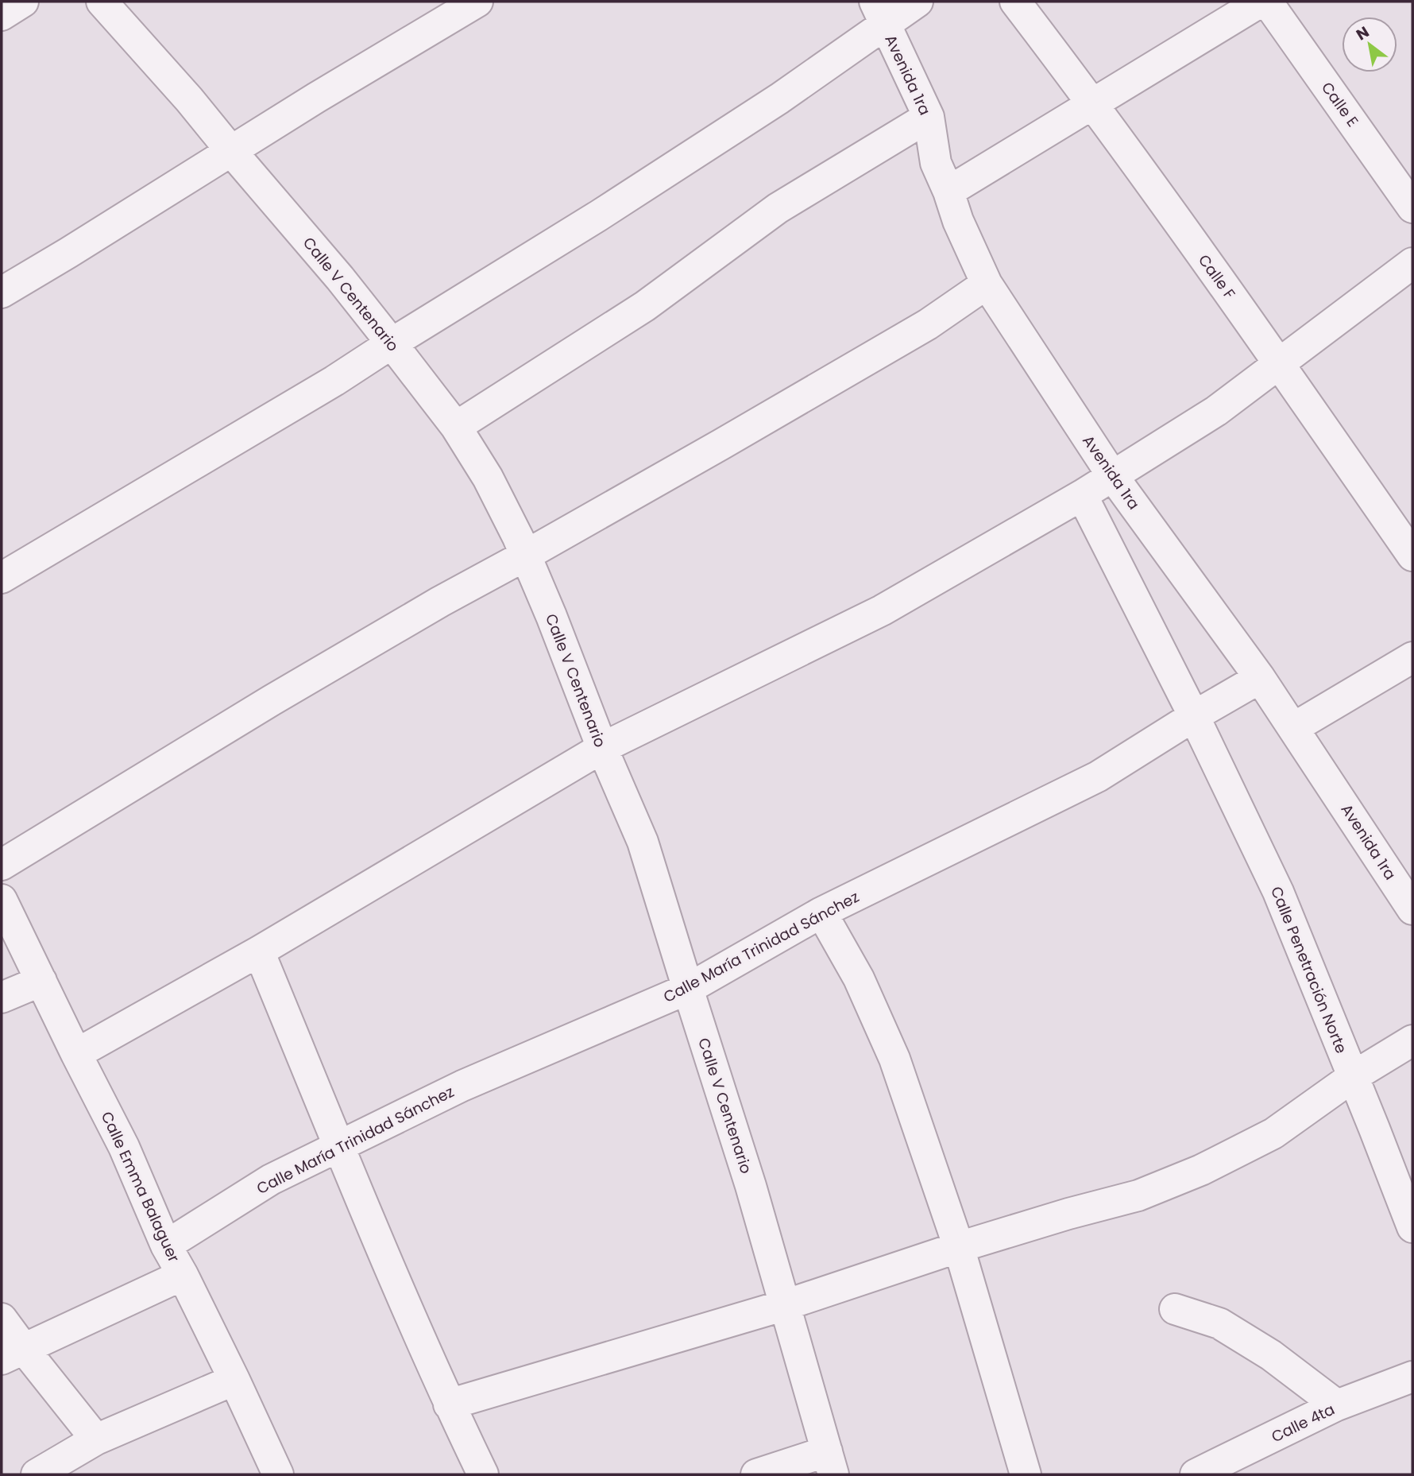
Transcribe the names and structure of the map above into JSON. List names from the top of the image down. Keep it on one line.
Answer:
{"streets":{"street":["Avenida 1ra","Calle E","Calle F","Calle V Centenario","Calle María Trinidad Sánchez","Calle Penetración Norte","Calle Emma Balaguer","Calle 4ta"]},"crossings":[["Avenida 1ra","Calle María Trinidad Sánchez"],["Calle V Centenario","Calle María Trinidad Sánchez"],["Calle María Trinidad Sánchez","Calle Penetración Norte"],["Calle María Trinidad Sánchez","Calle Emma Balaguer"]],"north":"top left"}
